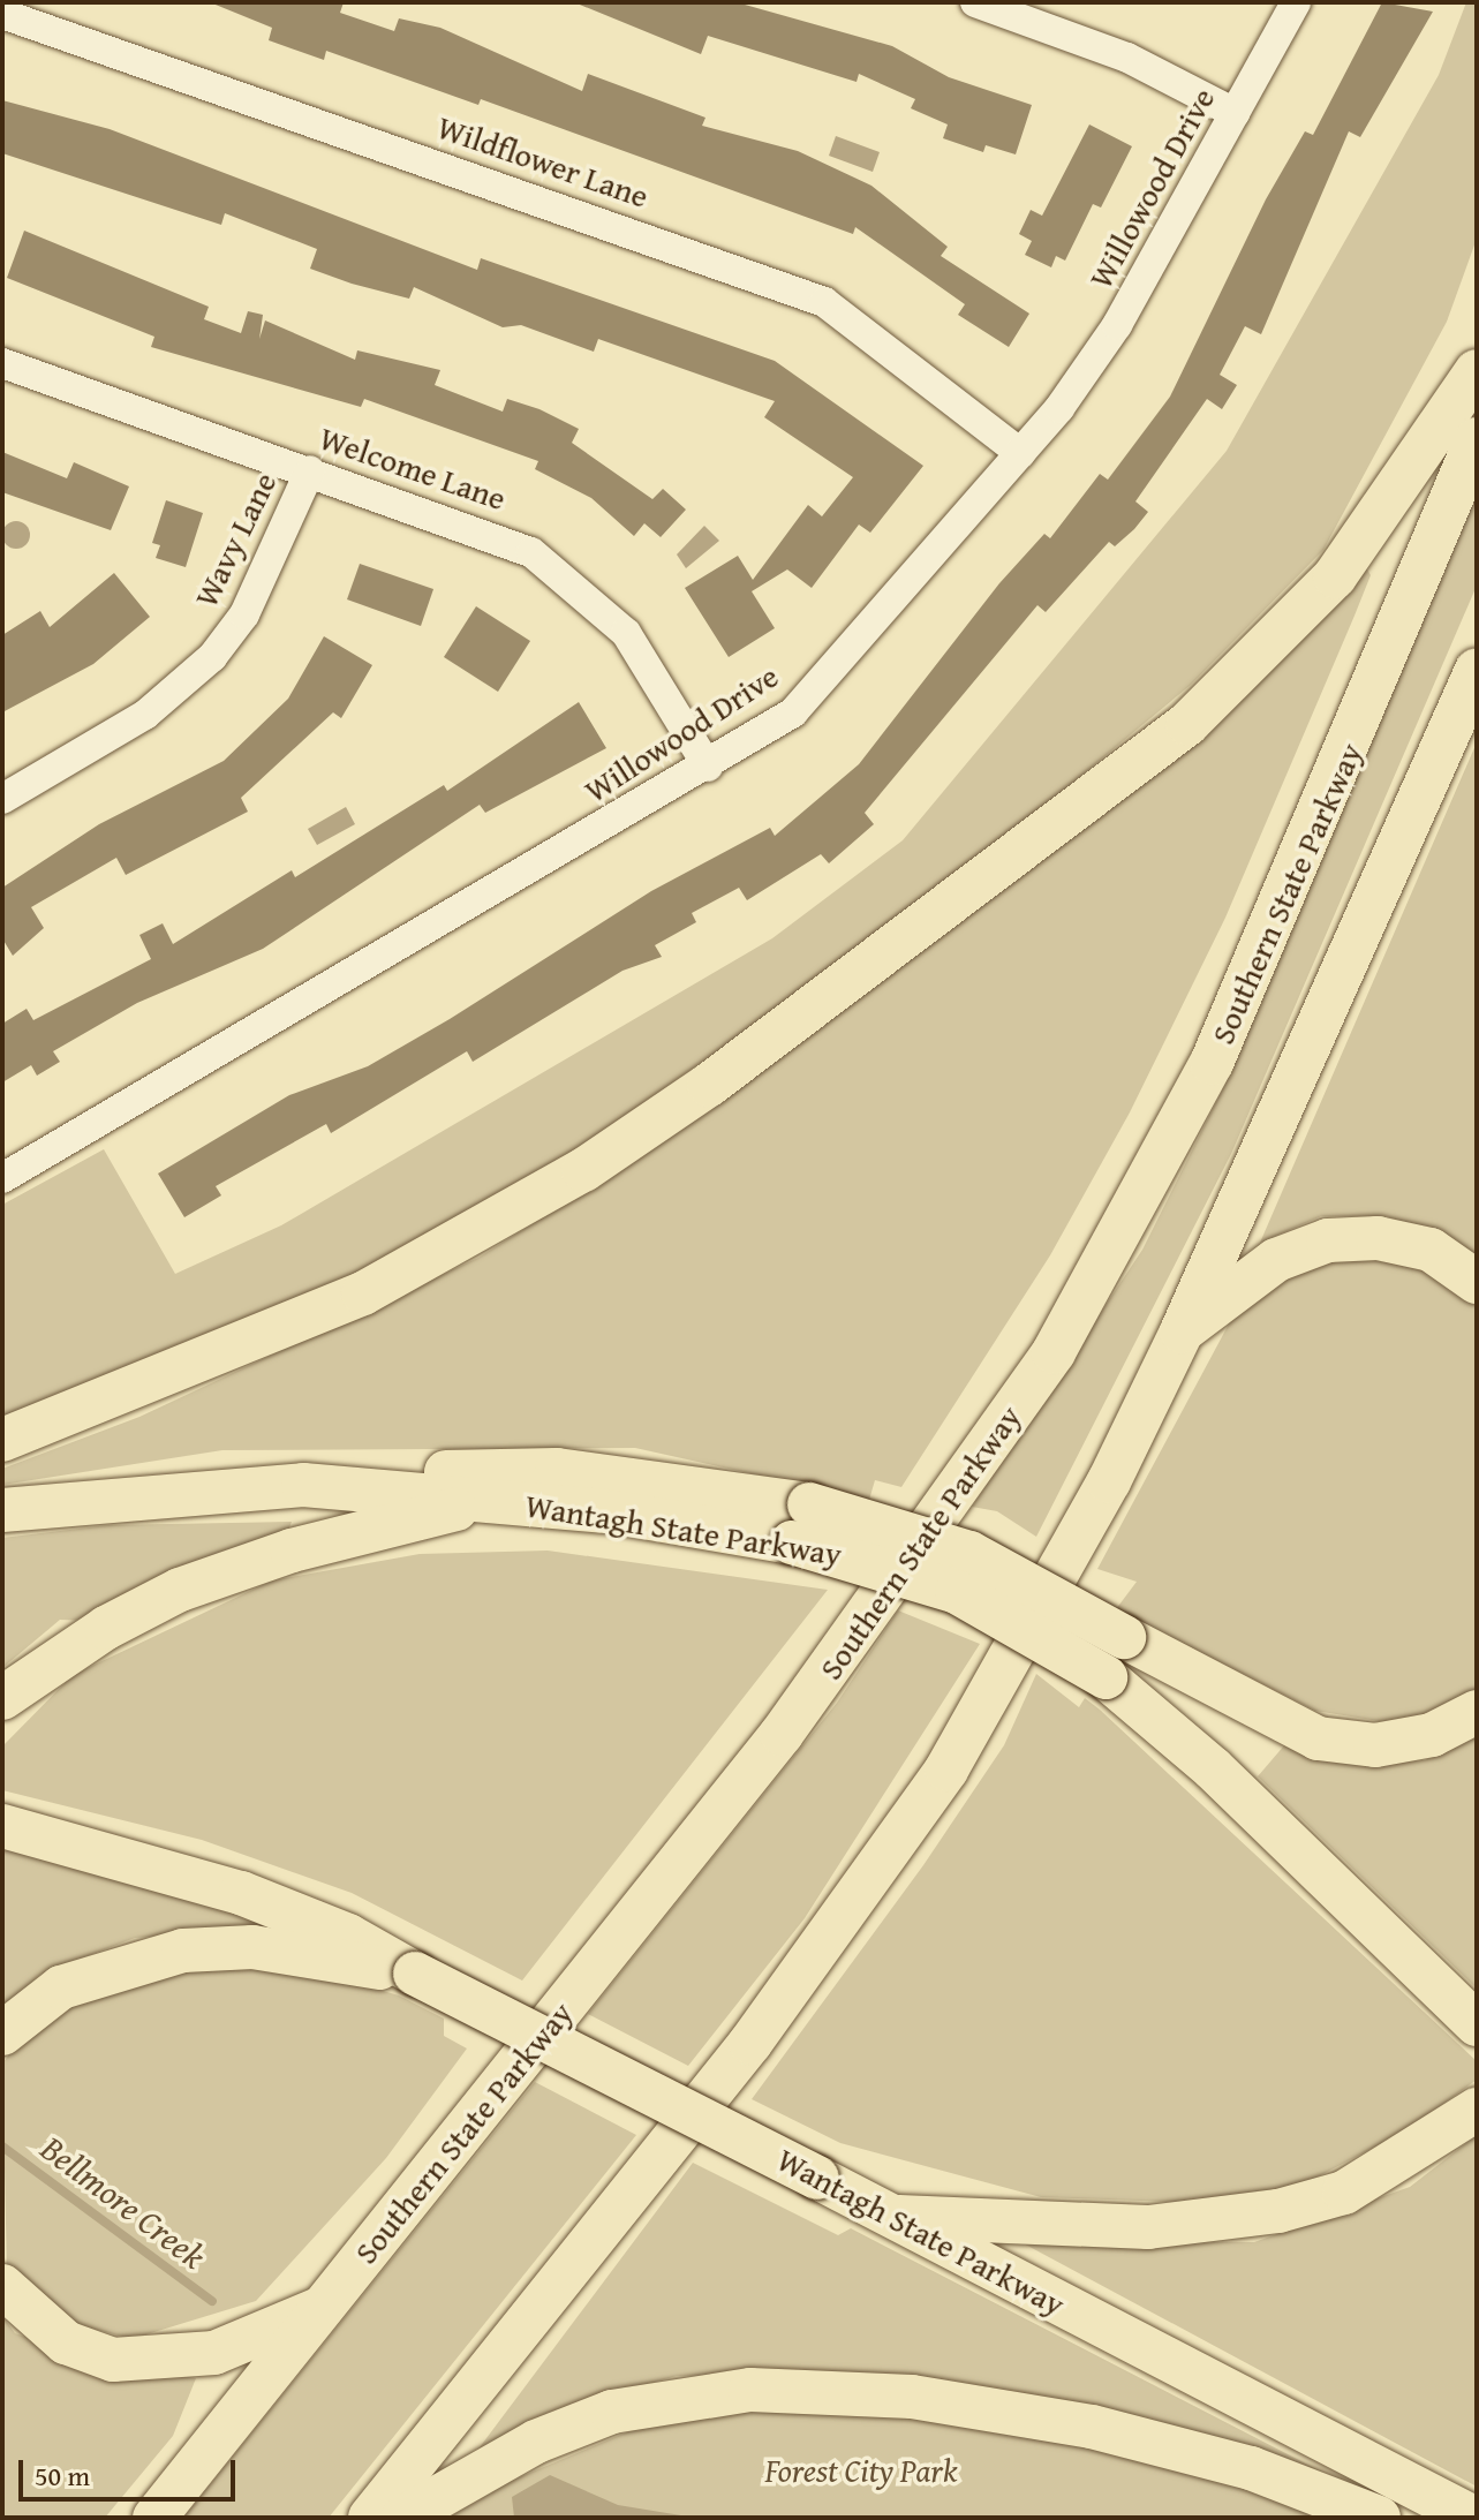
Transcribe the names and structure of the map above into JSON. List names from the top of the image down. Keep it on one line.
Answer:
{"streets":{"highway":["Southern State Parkway","Wantagh State Parkway"],"street":["Wildflower Lane","Willowood Drive","Welcome Lane","Wavy Lane"]},"crossings":[["Wildflower Lane","Willowood Drive"],["Willowood Drive","Welcome Lane"],["Welcome Lane","Wavy Lane"]],"water":["Bellmore Creek"],"parks":["Forest City Park"],"scale_bar":"50 m"}
